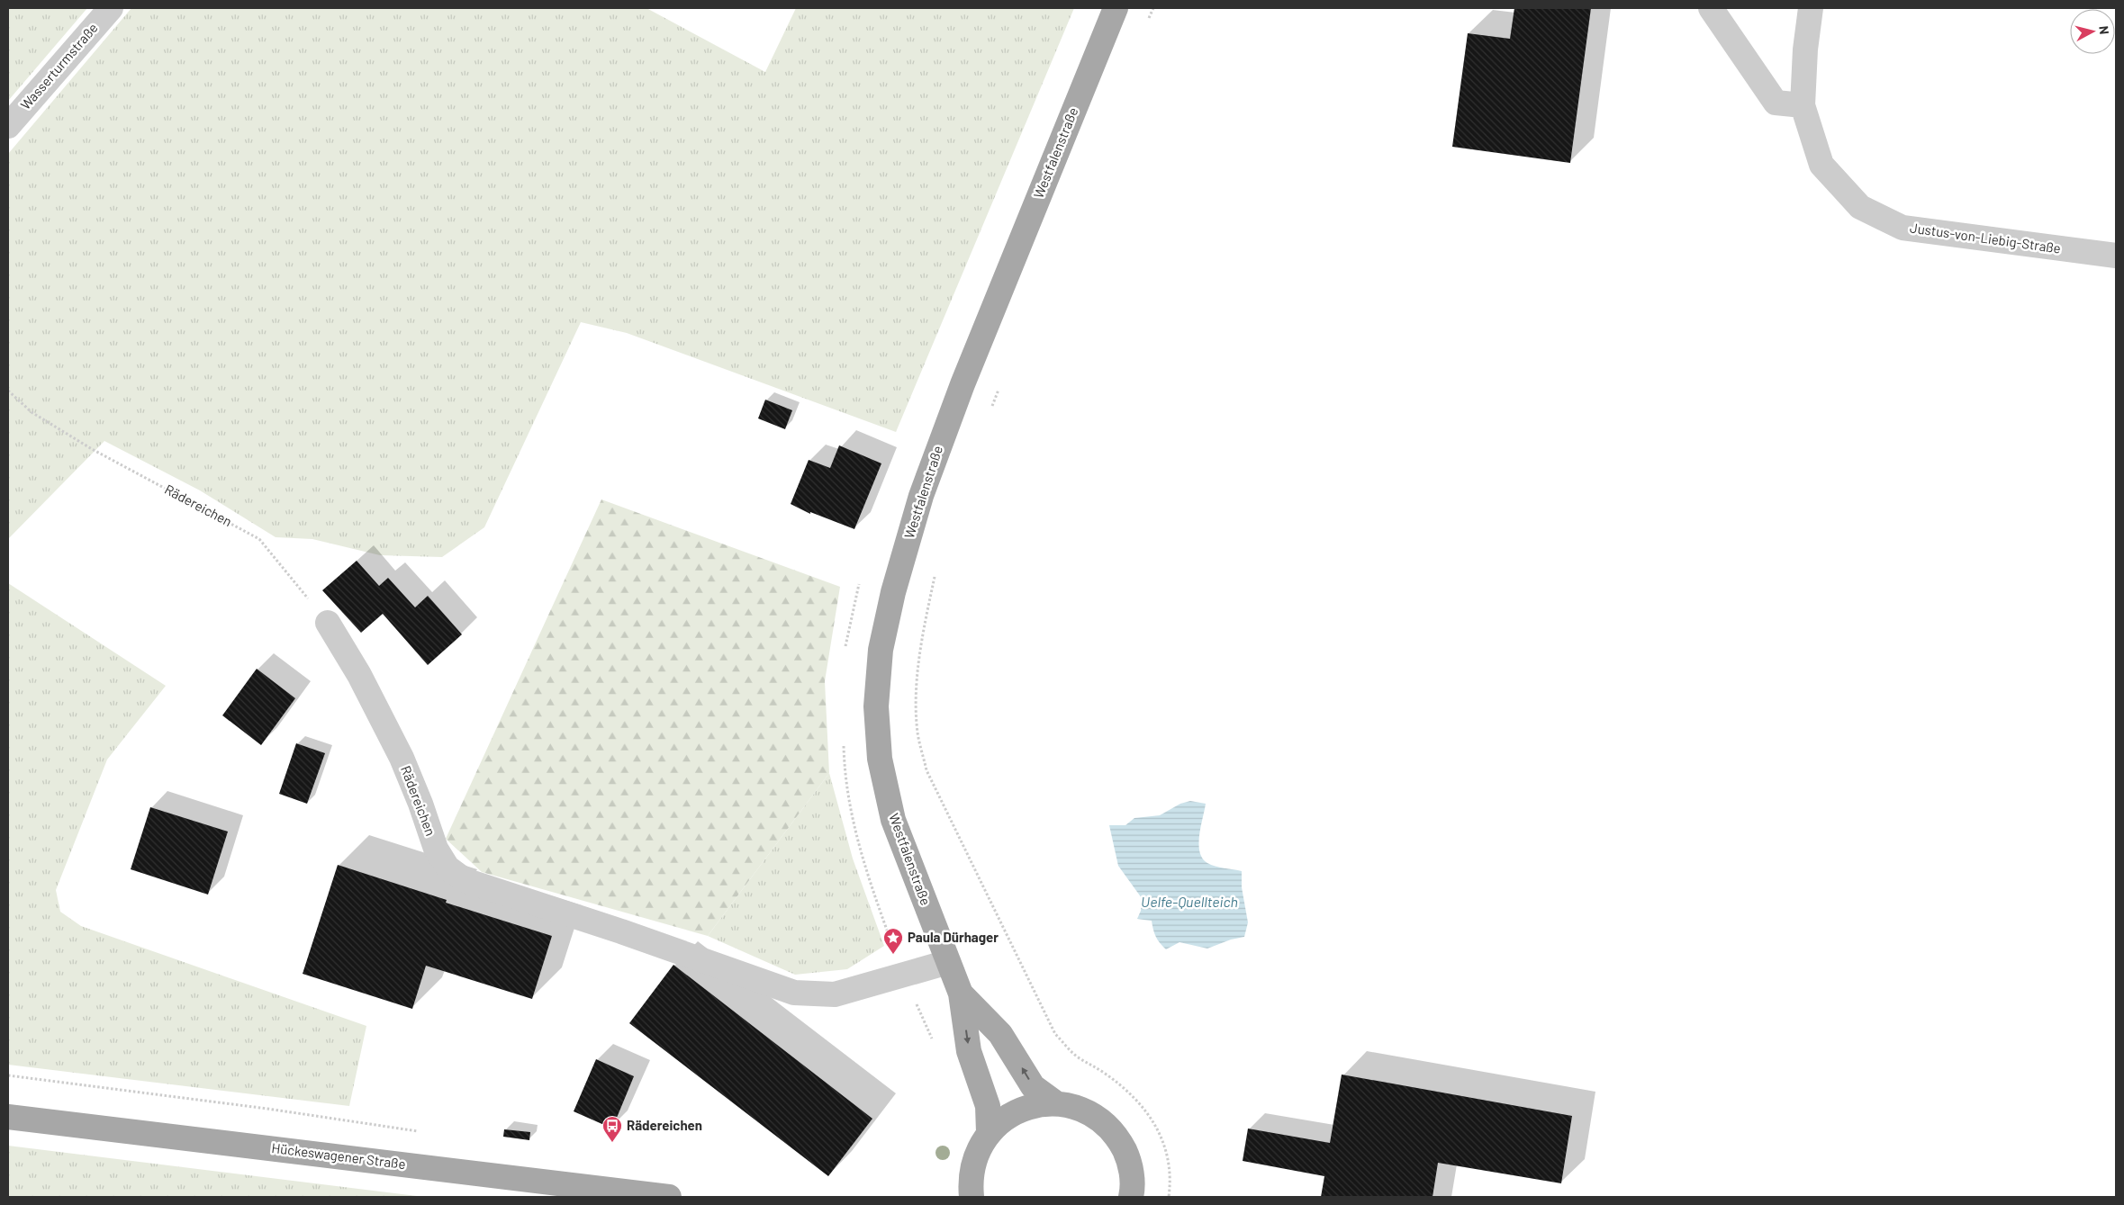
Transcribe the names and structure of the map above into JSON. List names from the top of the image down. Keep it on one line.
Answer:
{"streets":{"main road":["Westfalenstraße","Hückeswagener Straße"],"street":["Wasserturmstraße","Justus-von-Liebig-Straße","Rädereichen"]},"crossings":[["Westfalenstraße","Rädereichen"]],"water":["Uelfe-Quellteich"],"places":{"place":["Paula Dürhager"],"bus stop":["Rädereichen"]},"north":"right"}
